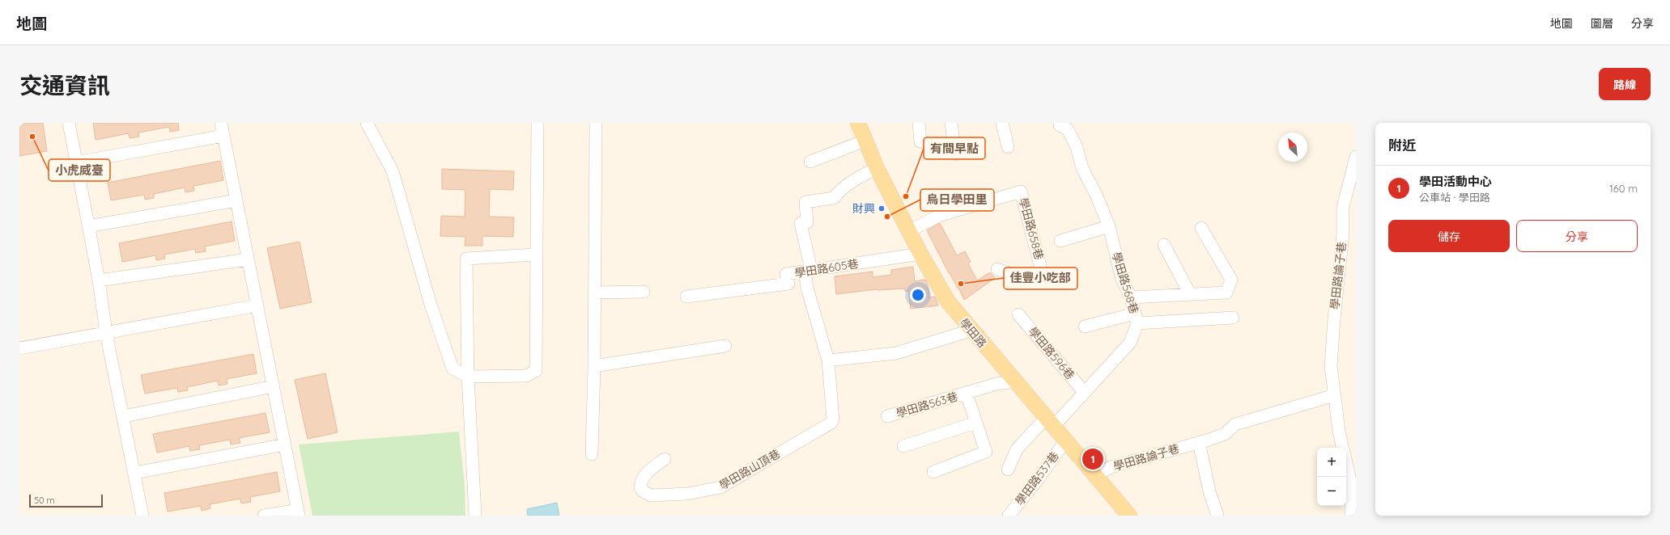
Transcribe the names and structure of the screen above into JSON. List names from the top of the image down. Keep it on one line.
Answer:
{"streets":{"main road":["學田路"],"street":["學田路658巷","學田路605巷","學田路論子巷","學田路568巷","學田路596巷","學田路563巷","學田路山頂巷","學田路537巷"]},"crossings":[["學田路658巷","學田路"],["學田路605巷","學田路"],["學田路605巷","學田路山頂巷"],["學田路論子巷","學田路"],["學田路568巷","學田路"],["學田路568巷","學田路596巷"],["學田路","學田路563巷"],["學田路","學田路山頂巷"],["學田路","學田路537巷"]],"places":["小虎威臺","有間早點","財興","烏日學田里","佳豐小吃部"],"scale_bar":"50 m","north":"top left","page":{"header":"地圖","nav":["地圖","圖層","分享"],"title":"交通資訊","buttons":["路線",["儲存","分享"]],"heading":"附近","list":[{"mark":"1","name":"學田活動中心","note":"公車站 · 學田路","value":"160 m"}],"pins":"1","map_buttons":["+","−"],"scale":"50 m"}}
